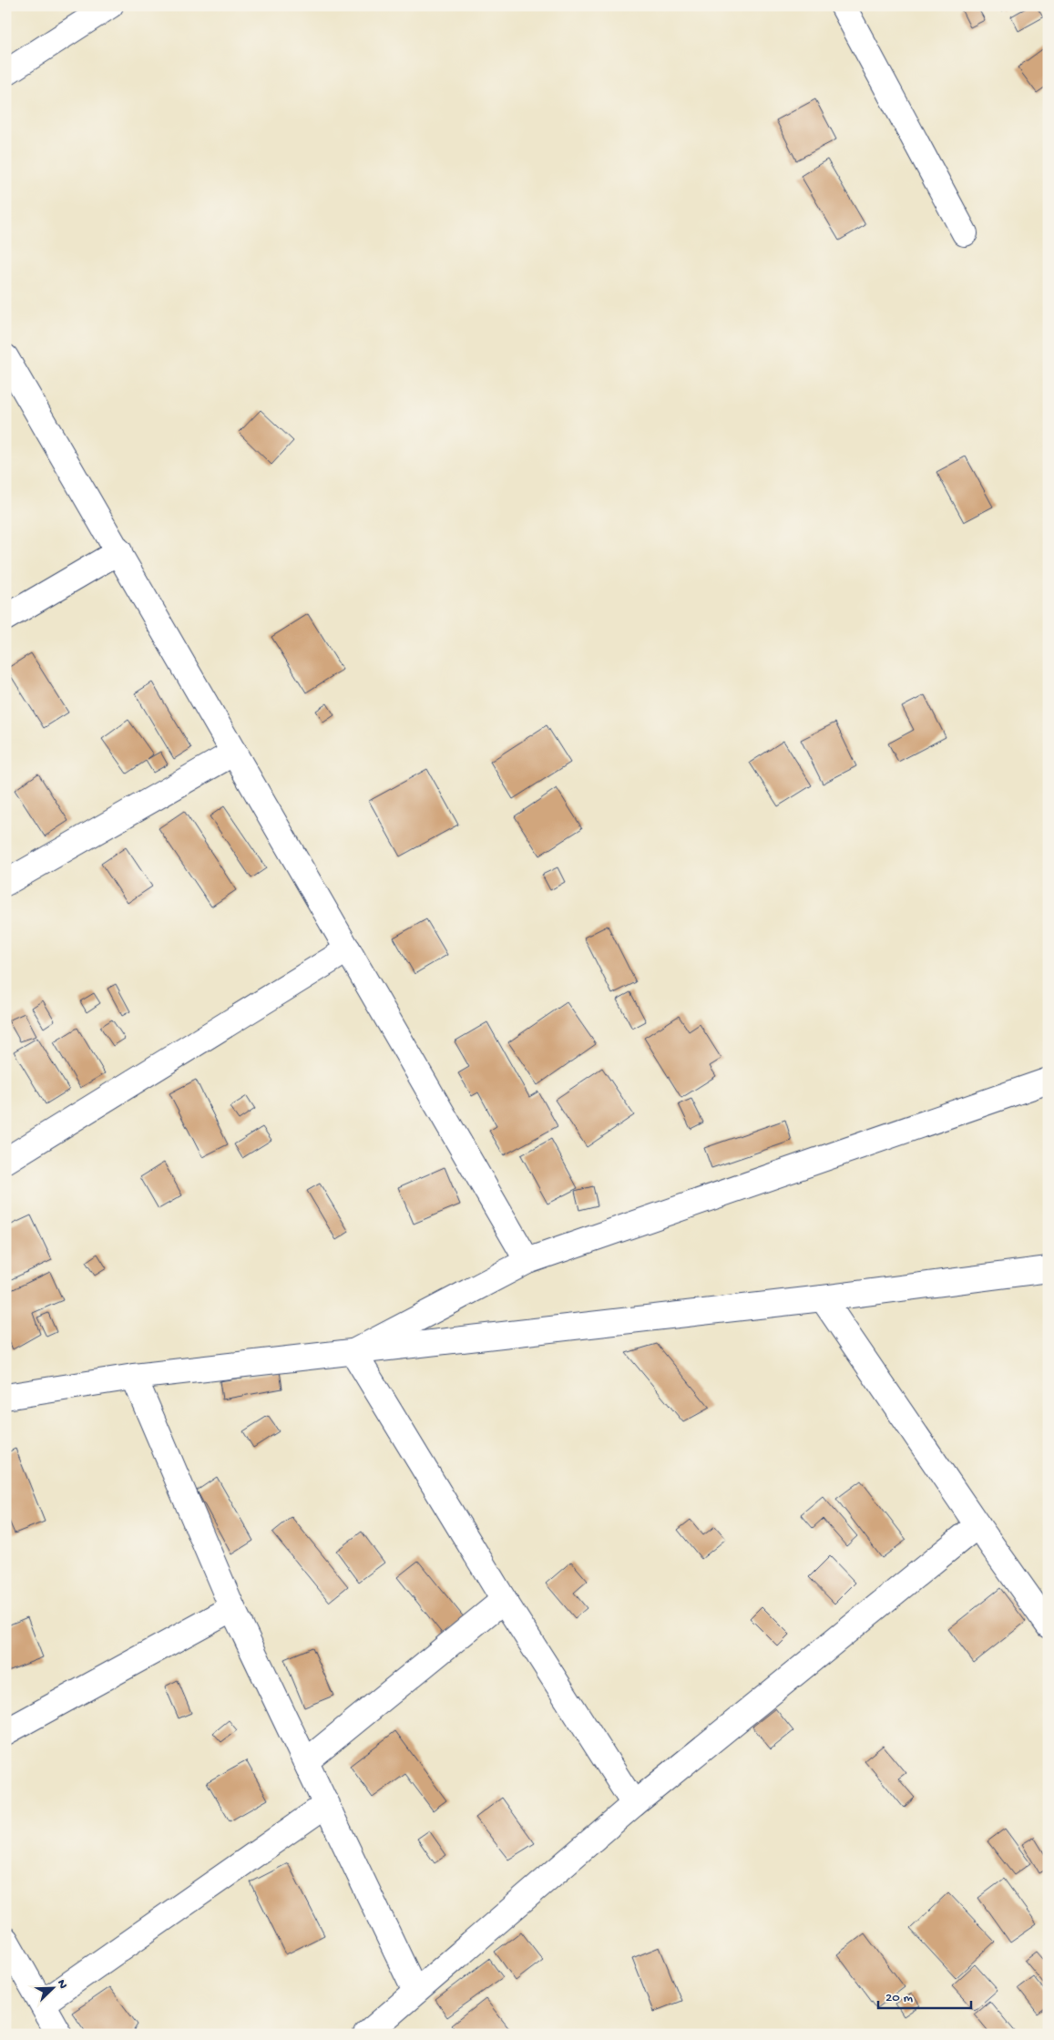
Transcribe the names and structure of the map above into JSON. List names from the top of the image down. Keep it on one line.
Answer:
{"scale_bar":"20 m","north":"top right"}
